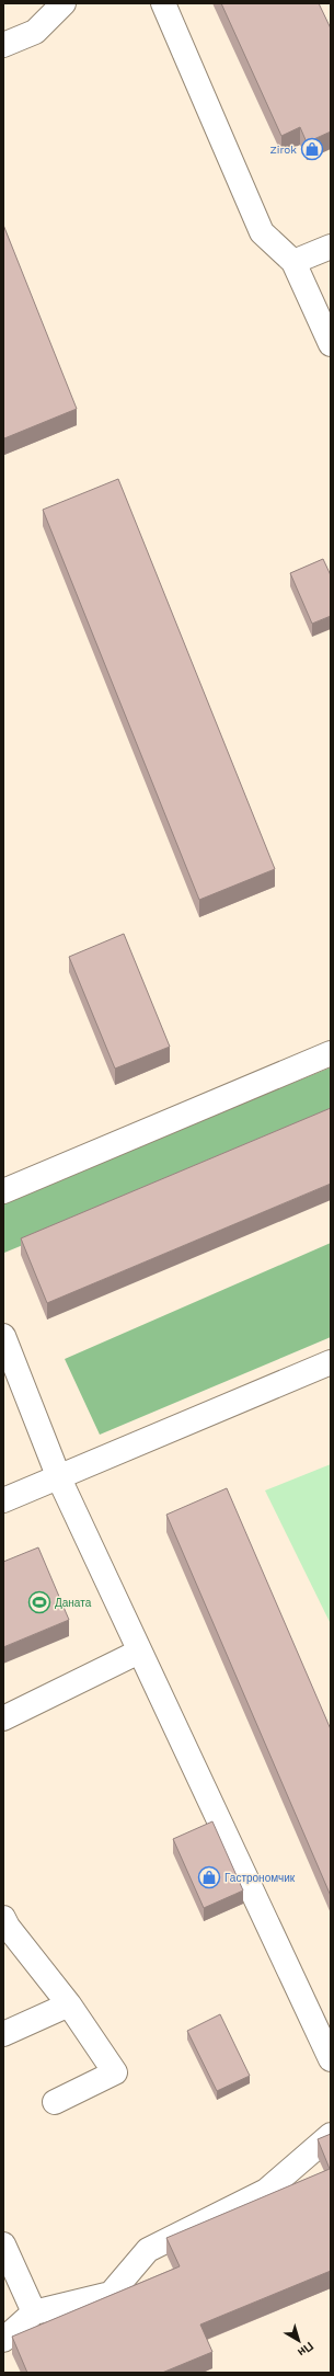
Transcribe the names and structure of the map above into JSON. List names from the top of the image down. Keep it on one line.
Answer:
{"places":{"shop":["Zirok","Гастрономчик"],"sports":["Даната"]},"north":"bottom right"}
